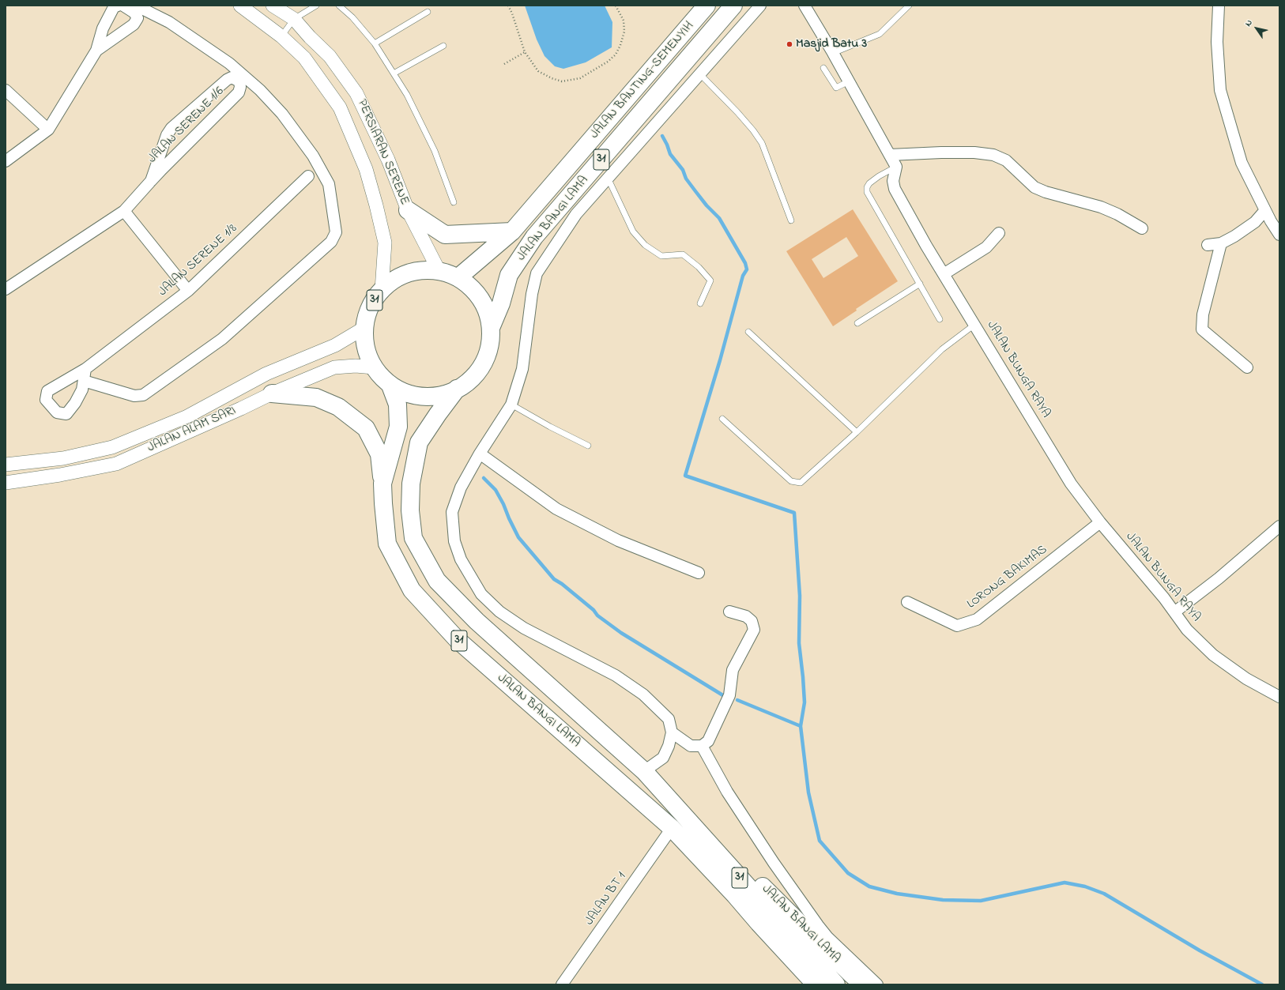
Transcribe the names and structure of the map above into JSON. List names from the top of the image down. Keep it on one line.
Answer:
{"streets":{"main road":["JALAN BANTING-SEMENYIH","31","JALAN BANGI LAMA"],"street":["JALAN SERENE 1/6","PERSIARAN SERENE","JALAN SERENE 1/8","JALAN BUNGA RAYA","JALAN ALAM SARI","LORONG BAKIMAS","JALAN BT 1"]},"crossings":[["JALAN BANTING-SEMENYIH","JALAN BANGI LAMA"],["PERSIARAN SERENE","JALAN BANGI LAMA"],["JALAN BANGI LAMA","JALAN ALAM SARI"],["JALAN BANGI LAMA","JALAN BT 1"],["JALAN BUNGA RAYA","LORONG BAKIMAS"]],"places":["Masjid Batu 3"],"north":"top left"}
